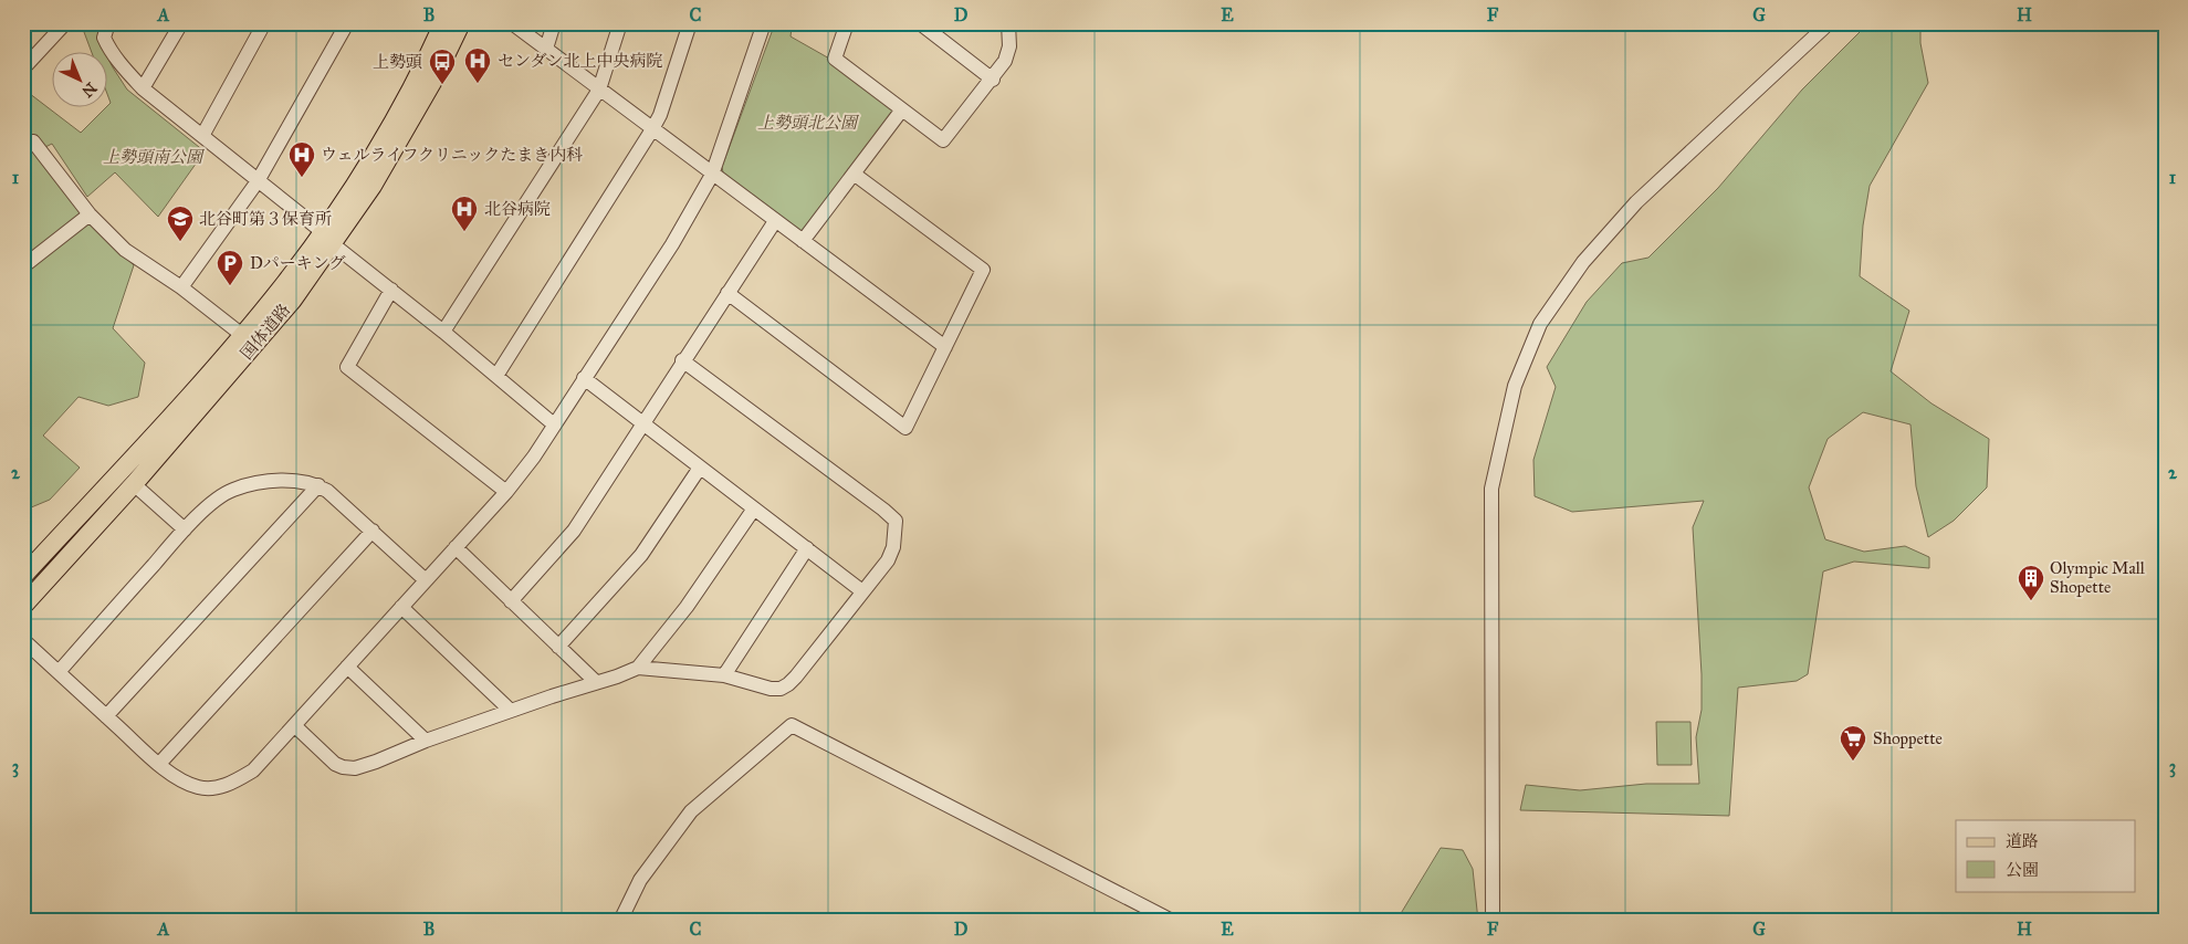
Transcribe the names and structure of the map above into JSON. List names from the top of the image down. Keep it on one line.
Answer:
{"streets":{"main road":["国体道路"]},"parks":["上勢頭北公園","上勢頭南公園"],"places":{"hospital":["センダン北上中央病院","ウェルライフクリニックたまき内科","北谷病院"],"bus stop":["上勢頭"],"school or university":["北谷町第３保育所"],"parking":["Dパーキング"],"building":["Olympic Mall Shopette"],"supermarket":["Shoppette"]},"legend":["道路","公園"],"north":"bottom right","grid":{"columns":["A","B","C","D","E","F","G","H"],"rows":["1","2","3"]}}
